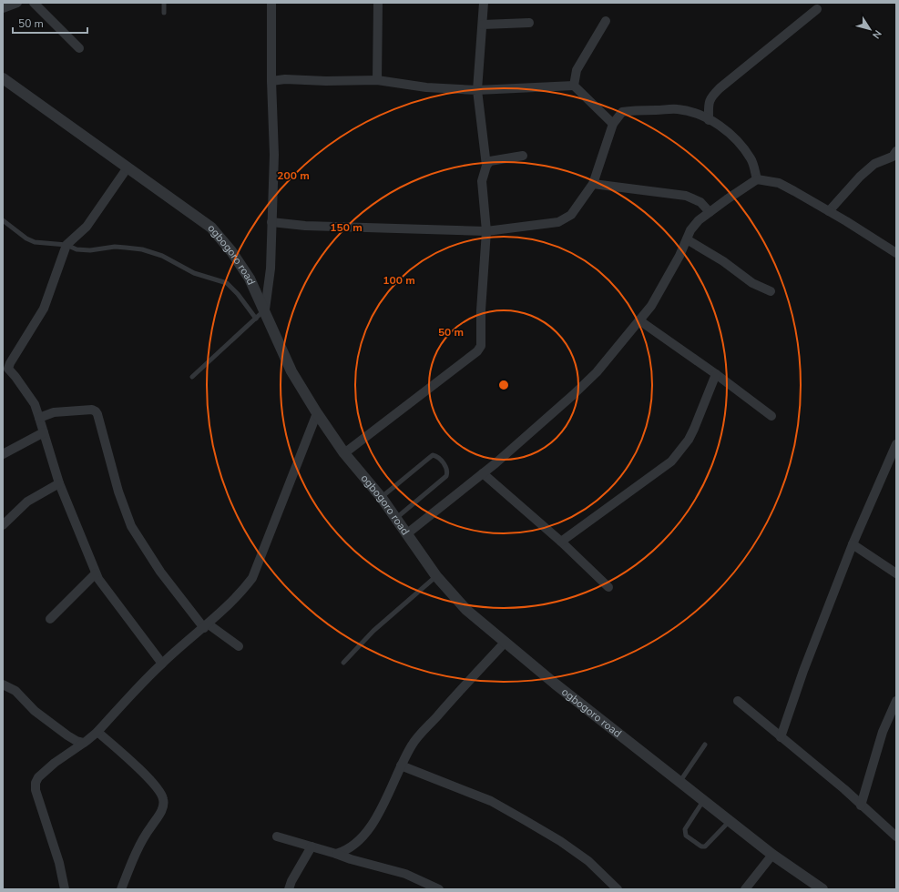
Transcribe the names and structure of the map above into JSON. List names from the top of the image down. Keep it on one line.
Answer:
{"streets":{"street":["ogbogoro road"]},"scale_bar":"50 m","north":"bottom right","rings":["200 m","150 m","100 m","50 m"]}
